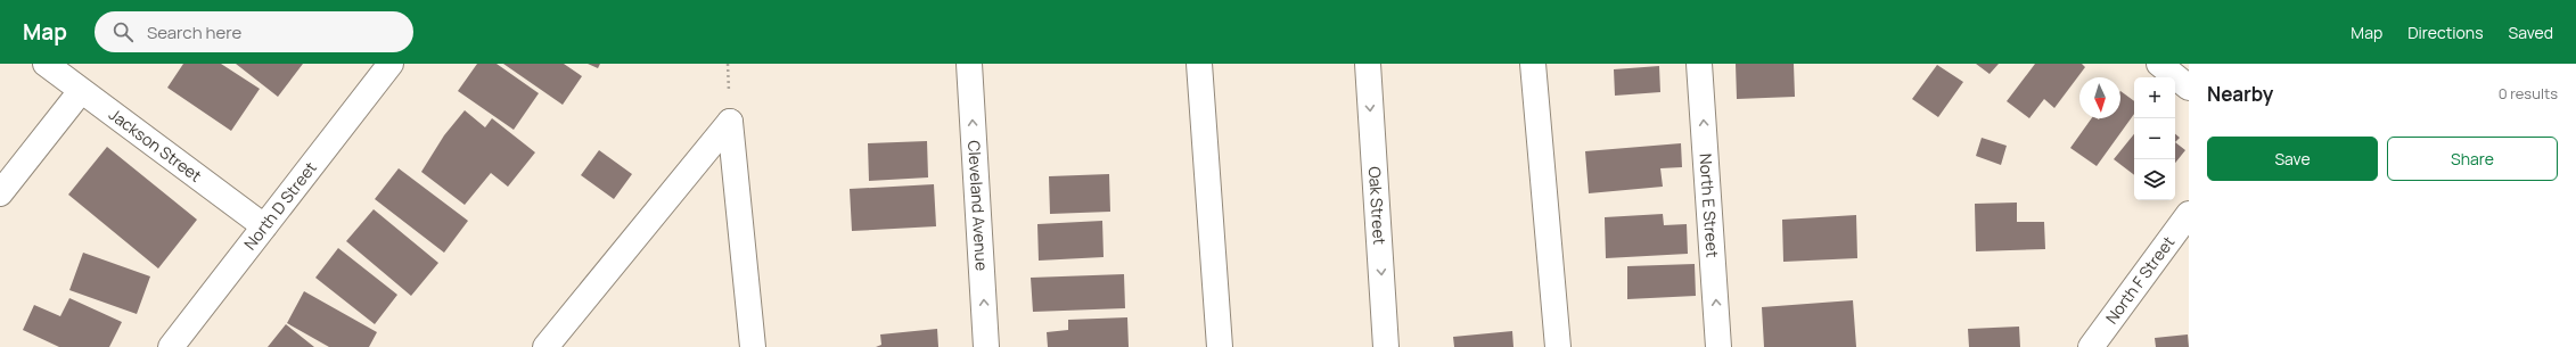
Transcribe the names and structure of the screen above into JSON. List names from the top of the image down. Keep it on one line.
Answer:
{"streets":{"street":["Jackson Street","North D Street","Cleveland Avenue","Oak Street","North E Street","North F Street"]},"crossings":[["Jackson Street","North D Street"]],"one_way":["Cleveland Avenue"],"north":"bottom","page":{"header":"Map","search":"Search here","nav":["Map","Directions","Saved"],"heading":["Nearby","0 results"],"map_buttons":["+","−"],"buttons":["Save","Share"]}}
